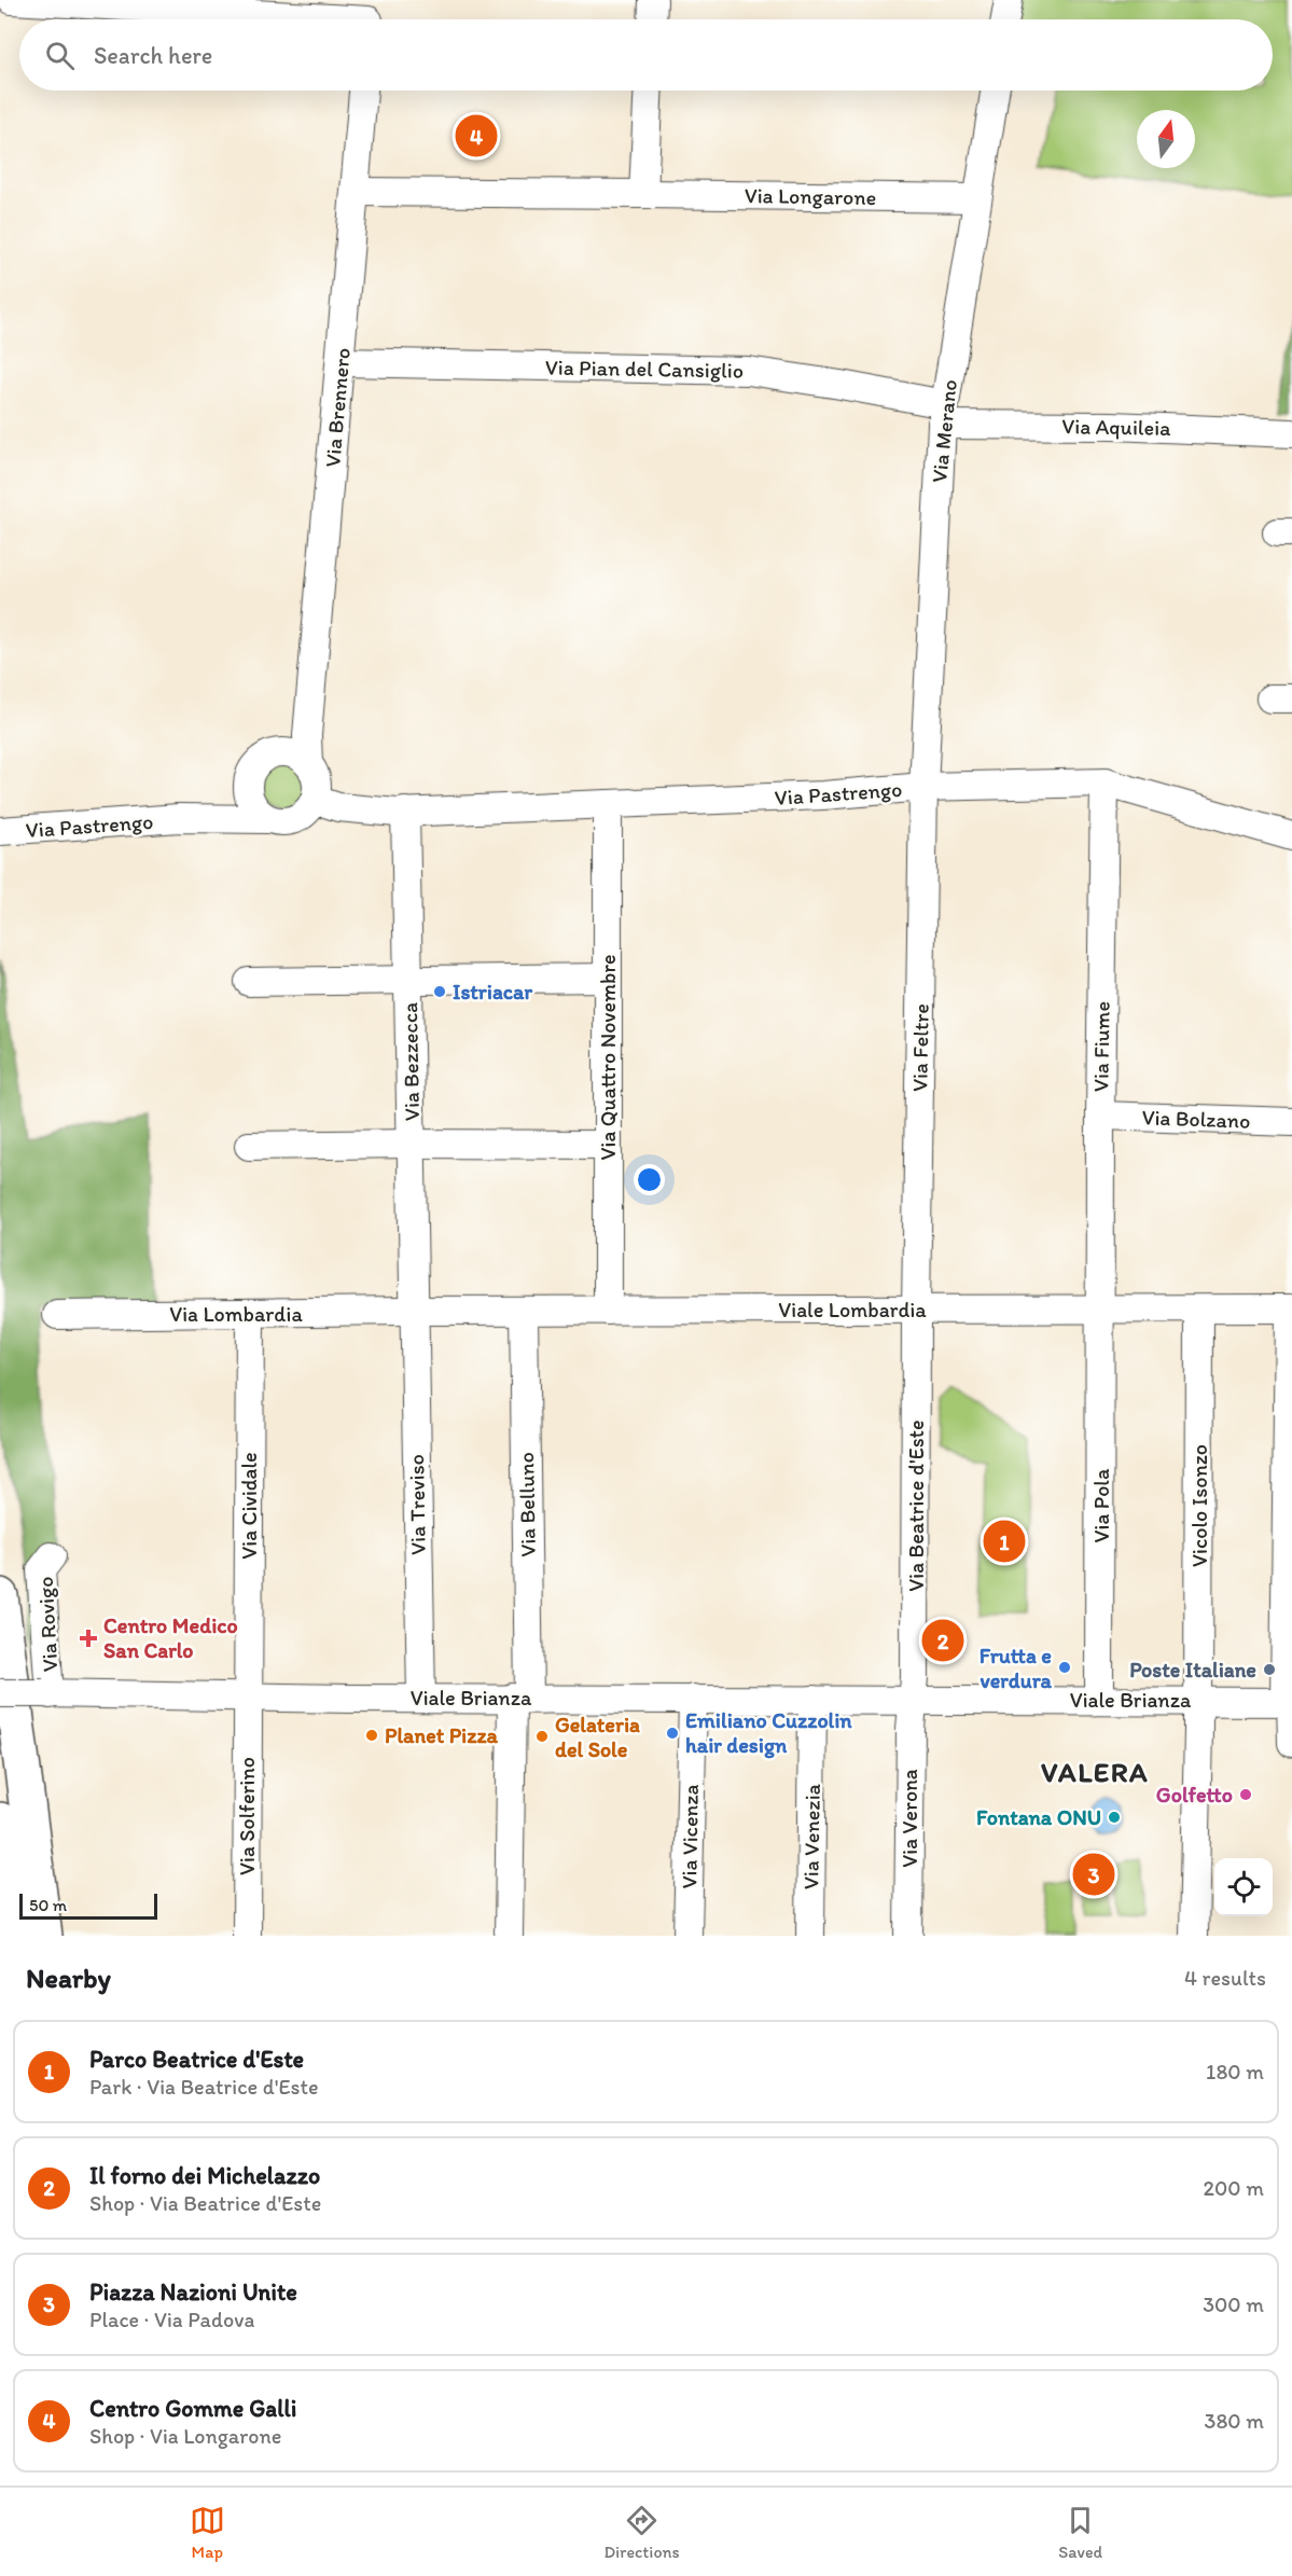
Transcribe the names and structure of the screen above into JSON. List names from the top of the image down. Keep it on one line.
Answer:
{"streets":{"street":["Via Longarone","Via Pian del Cansiglio","Via Brennero","Via Aquileia","Via Merano","Via Pastrengo","Via Fiume","Via Feltre","Via Quattro Novembre","Via Bezzecca","Via Bolzano","Viale Lombardia","Via Lombardia","Via Treviso","Via Belluno","Via Cividale","Via Beatrice d'Este","Via Pola","Vicolo Isonzo","Via Rovigo","Viale Brianza","Via Solferino","Via Verona","Via Vicenza","Via Venezia"]},"crossings":[["Via Longarone","Via Brennero"],["Via Longarone","Via Merano"],["Via Pian del Cansiglio","Via Brennero"],["Via Pian del Cansiglio","Via Aquileia"],["Via Pian del Cansiglio","Via Merano"],["Via Brennero","Via Pastrengo"],["Via Aquileia","Via Merano"],["Via Merano","Via Pastrengo"],["Via Merano","Via Feltre"],["Via Pastrengo","Via Fiume"],["Via Pastrengo","Via Feltre"],["Via Pastrengo","Via Quattro Novembre"],["Via Pastrengo","Via Bezzecca"],["Via Fiume","Via Bolzano"],["Via Fiume","Viale Lombardia"],["Via Fiume","Via Pola"],["Via Feltre","Viale Lombardia"],["Via Feltre","Via Beatrice d'Este"],["Via Quattro Novembre","Viale Lombardia"],["Via Bezzecca","Viale Lombardia"],["Via Bezzecca","Via Lombardia"],["Via Bezzecca","Via Treviso"],["Viale Lombardia","Via Lombardia"],["Viale Lombardia","Via Treviso"],["Viale Lombardia","Via Belluno"],["Viale Lombardia","Via Beatrice d'Este"],["Viale Lombardia","Via Pola"],["Viale Lombardia","Vicolo Isonzo"],["Via Lombardia","Via Treviso"],["Via Lombardia","Via Cividale"],["Via Treviso","Viale Brianza"],["Via Belluno","Viale Brianza"],["Via Cividale","Viale Brianza"],["Via Cividale","Via Solferino"],["Via Beatrice d'Este","Viale Brianza"],["Via Beatrice d'Este","Via Verona"],["Via Pola","Viale Brianza"],["Vicolo Isonzo","Viale Brianza"],["Via Rovigo","Viale Brianza"],["Viale Brianza","Via Solferino"],["Viale Brianza","Via Verona"],["Viale Brianza","Via Vicenza"],["Viale Brianza","Via Venezia"]],"districts":["VALERA"],"places":{"other":["Istriacar","Frutta e verdura","Poste Italiane","Emiliano Cuzzolin hair design","Planet Pizza","Gelateria del Sole","Golfetto","Fontana ONU"],"health":["Centro Medico San Carlo"]},"scale_bar":"50 m","north":"top","page":{"search":"Search here","pins":["4","1","2","3"],"scale":"50 m","heading":["Nearby","4 results"],"list":[{"mark":"1","name":"Parco Beatrice d'Este","note":"Park · Via Beatrice d'Este","value":"180 m"},{"mark":"2","name":"Il forno dei Michelazzo","note":"Shop · Via Beatrice d'Este","value":"200 m"},{"mark":"3","name":"Piazza Nazioni Unite","note":"Place · Via Padova","value":"300 m"},{"mark":"4","name":"Centro Gomme Galli","note":"Shop · Via Longarone","value":"380 m"}],"nav":["Map","Directions","Saved"]}}
